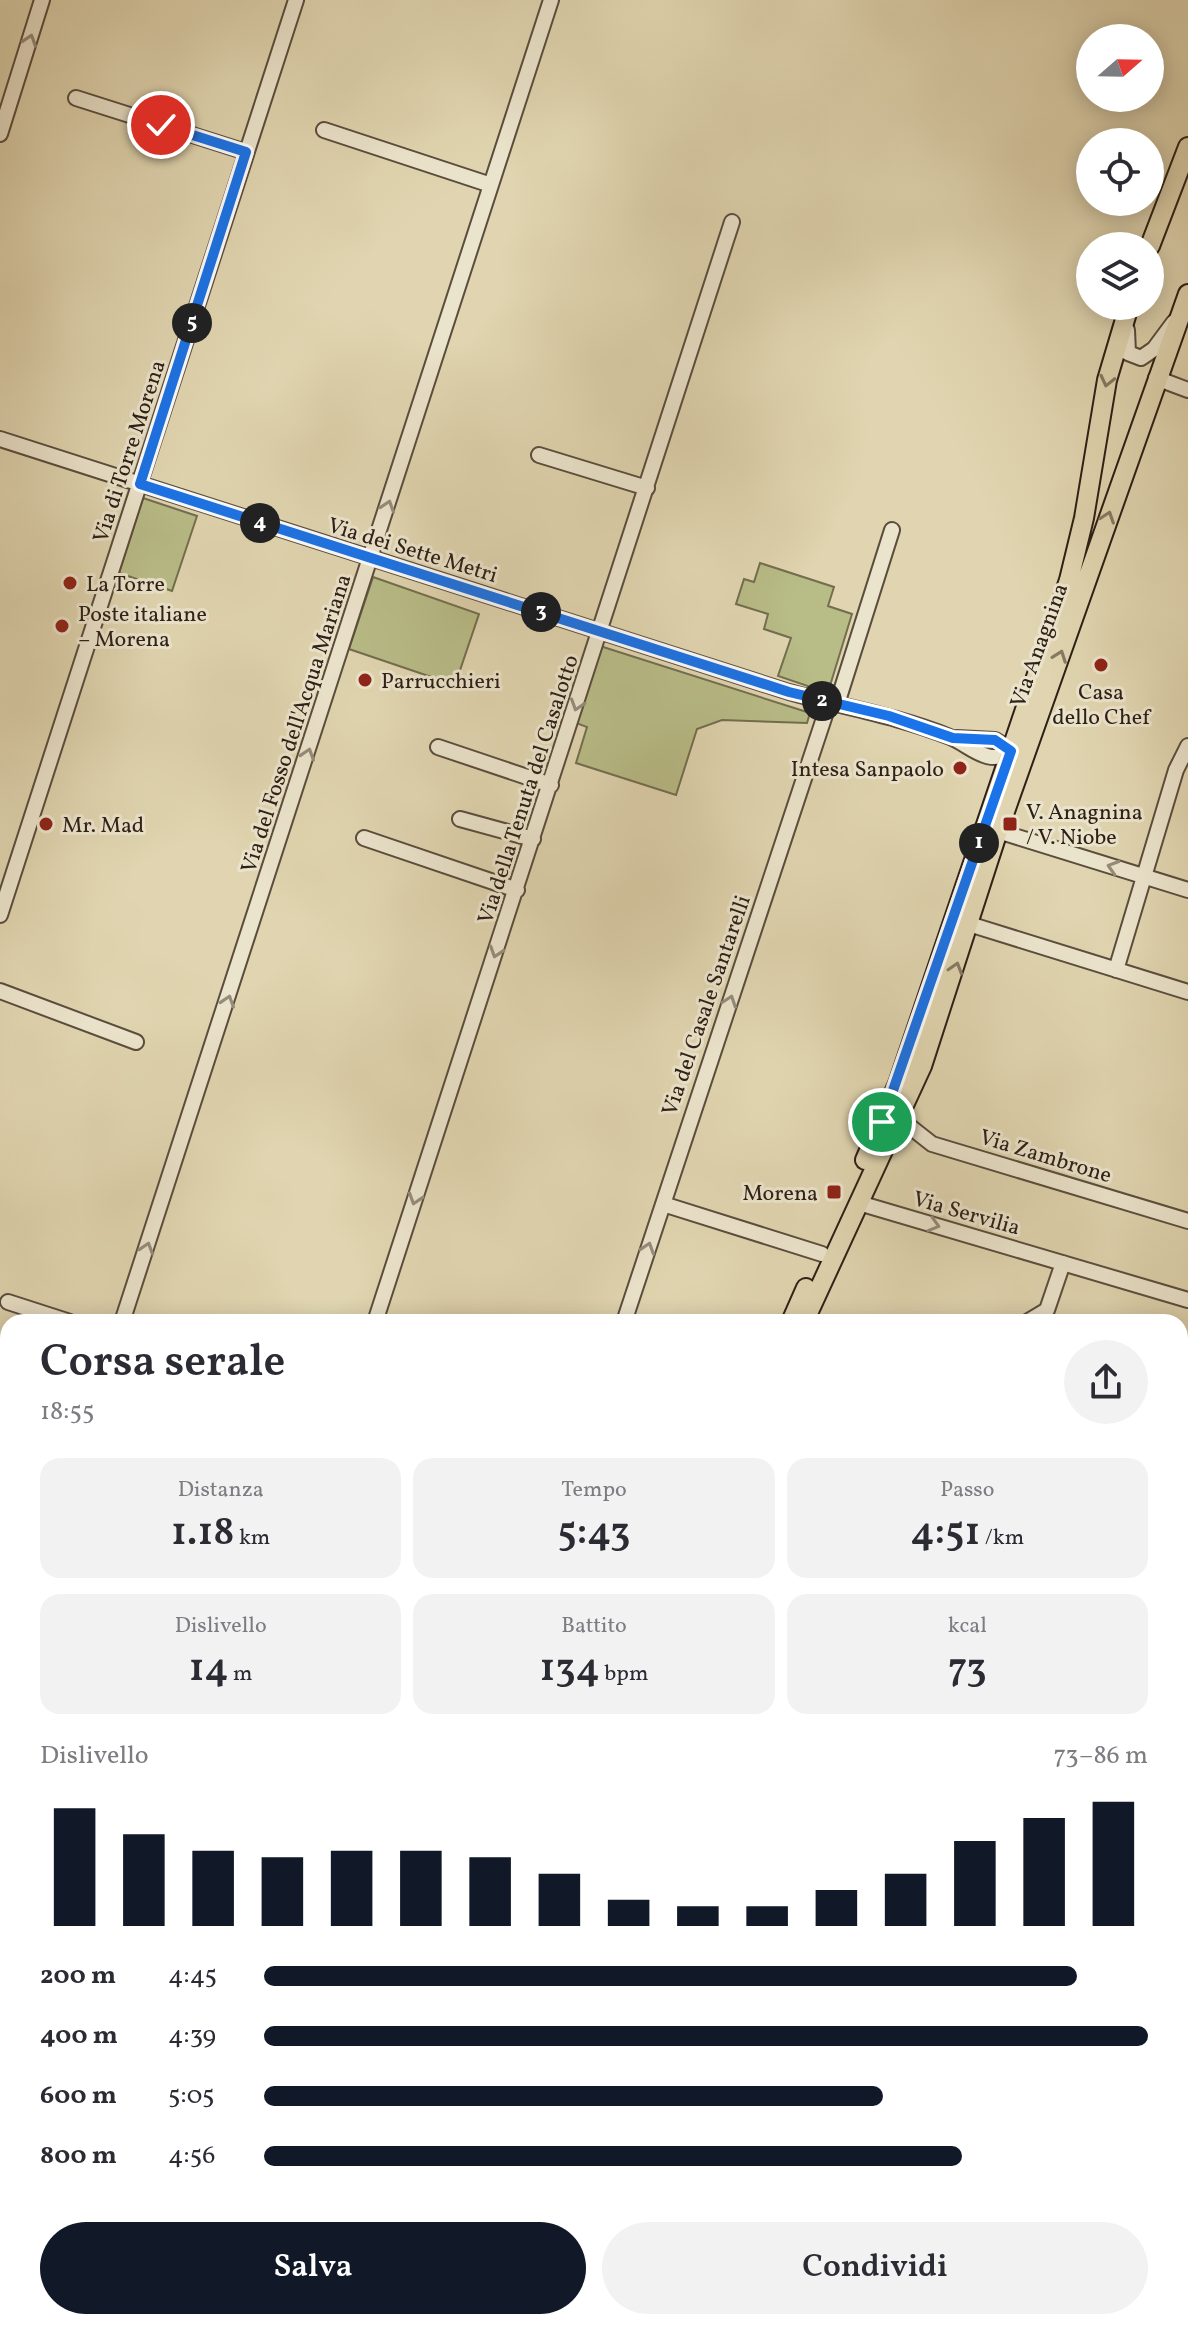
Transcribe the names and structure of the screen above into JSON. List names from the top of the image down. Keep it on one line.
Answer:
{"streets":{"main road":["Via Anagnina"],"street":["Via di Torre Morena","Via dei Sette Metri","Via del Fosso dell'Acqua Mariana","Via della Tenuta del Casalotto","Via del Casale Santarelli","Via Zambrone","Via Servilia"]},"crossings":[["Via di Torre Morena","Via dei Sette Metri"],["Via dei Sette Metri","Via Anagnina"],["Via dei Sette Metri","Via del Fosso dell'Acqua Mariana"],["Via dei Sette Metri","Via della Tenuta del Casalotto"],["Via dei Sette Metri","Via del Casale Santarelli"],["Via Anagnina","Via Zambrone"],["Via Anagnina","Via Servilia"]],"one_way":["Via del Fosso dell'Acqua Mariana","Via della Tenuta del Casalotto","Via del Casale Santarelli","Via Servilia"],"places":{"other":["La Torre","Poste italiane – Morena","Casa dello Chef","Parrucchieri","Intesa Sanpaolo","Mr. Mad"],"transit":["V. Anagnina / V. Niobe","Morena"]},"north":"right","page":{"pins":["5","4","3","2","1"],"heading":["Corsa serale","18:55"],"stats":[["Distanza","1.18 km"],["Tempo","5:43"],["Passo","4:51 /km"],["Dislivello","14 m"],["Battito","134 bpm"],["kcal","73"]],"chart":["Dislivello","73–86 m"],"list":[{"name":"200 m","note":"4:45"},{"name":"400 m","note":"4:39"},{"name":"600 m","note":"5:05"},{"name":"800 m","note":"4:56"}],"buttons":["Salva","Condividi"]}}
